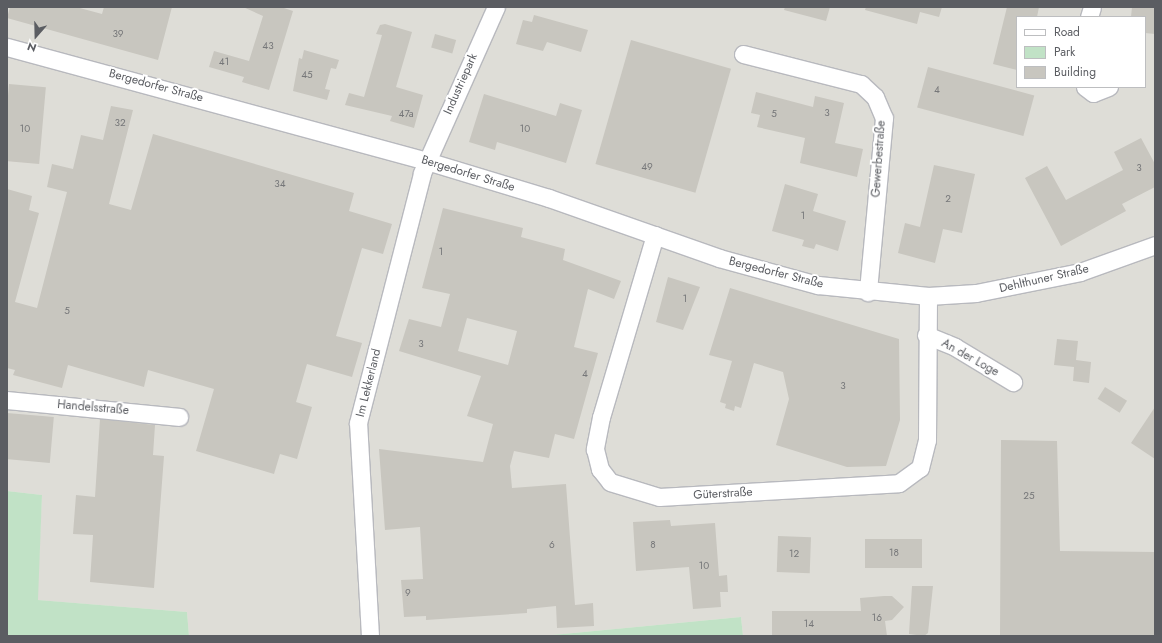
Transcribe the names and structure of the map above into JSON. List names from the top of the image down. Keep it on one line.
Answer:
{"streets":{"street":["Industriepark","Bergedorfer Straße","Gewerbestraße","Dehlthuner Straße","An der Loge","Im Lekkerland","Handelsstraße","Güterstraße"]},"crossings":[["Industriepark","Bergedorfer Straße"],["Industriepark","Im Lekkerland"],["Bergedorfer Straße","Gewerbestraße"],["Bergedorfer Straße","Dehlthuner Straße"],["Bergedorfer Straße","Im Lekkerland"],["Bergedorfer Straße","Güterstraße"],["Dehlthuner Straße","Güterstraße"],["An der Loge","Güterstraße"]],"house_numbers":["39","43","41","45","4","3","47a","5","32","10","10","49","3","34","2","1","1","1","5","3","4","3","25","6","8","18","12","10","9","16","14"],"legend":["Road","Park","Building"],"north":"bottom"}
